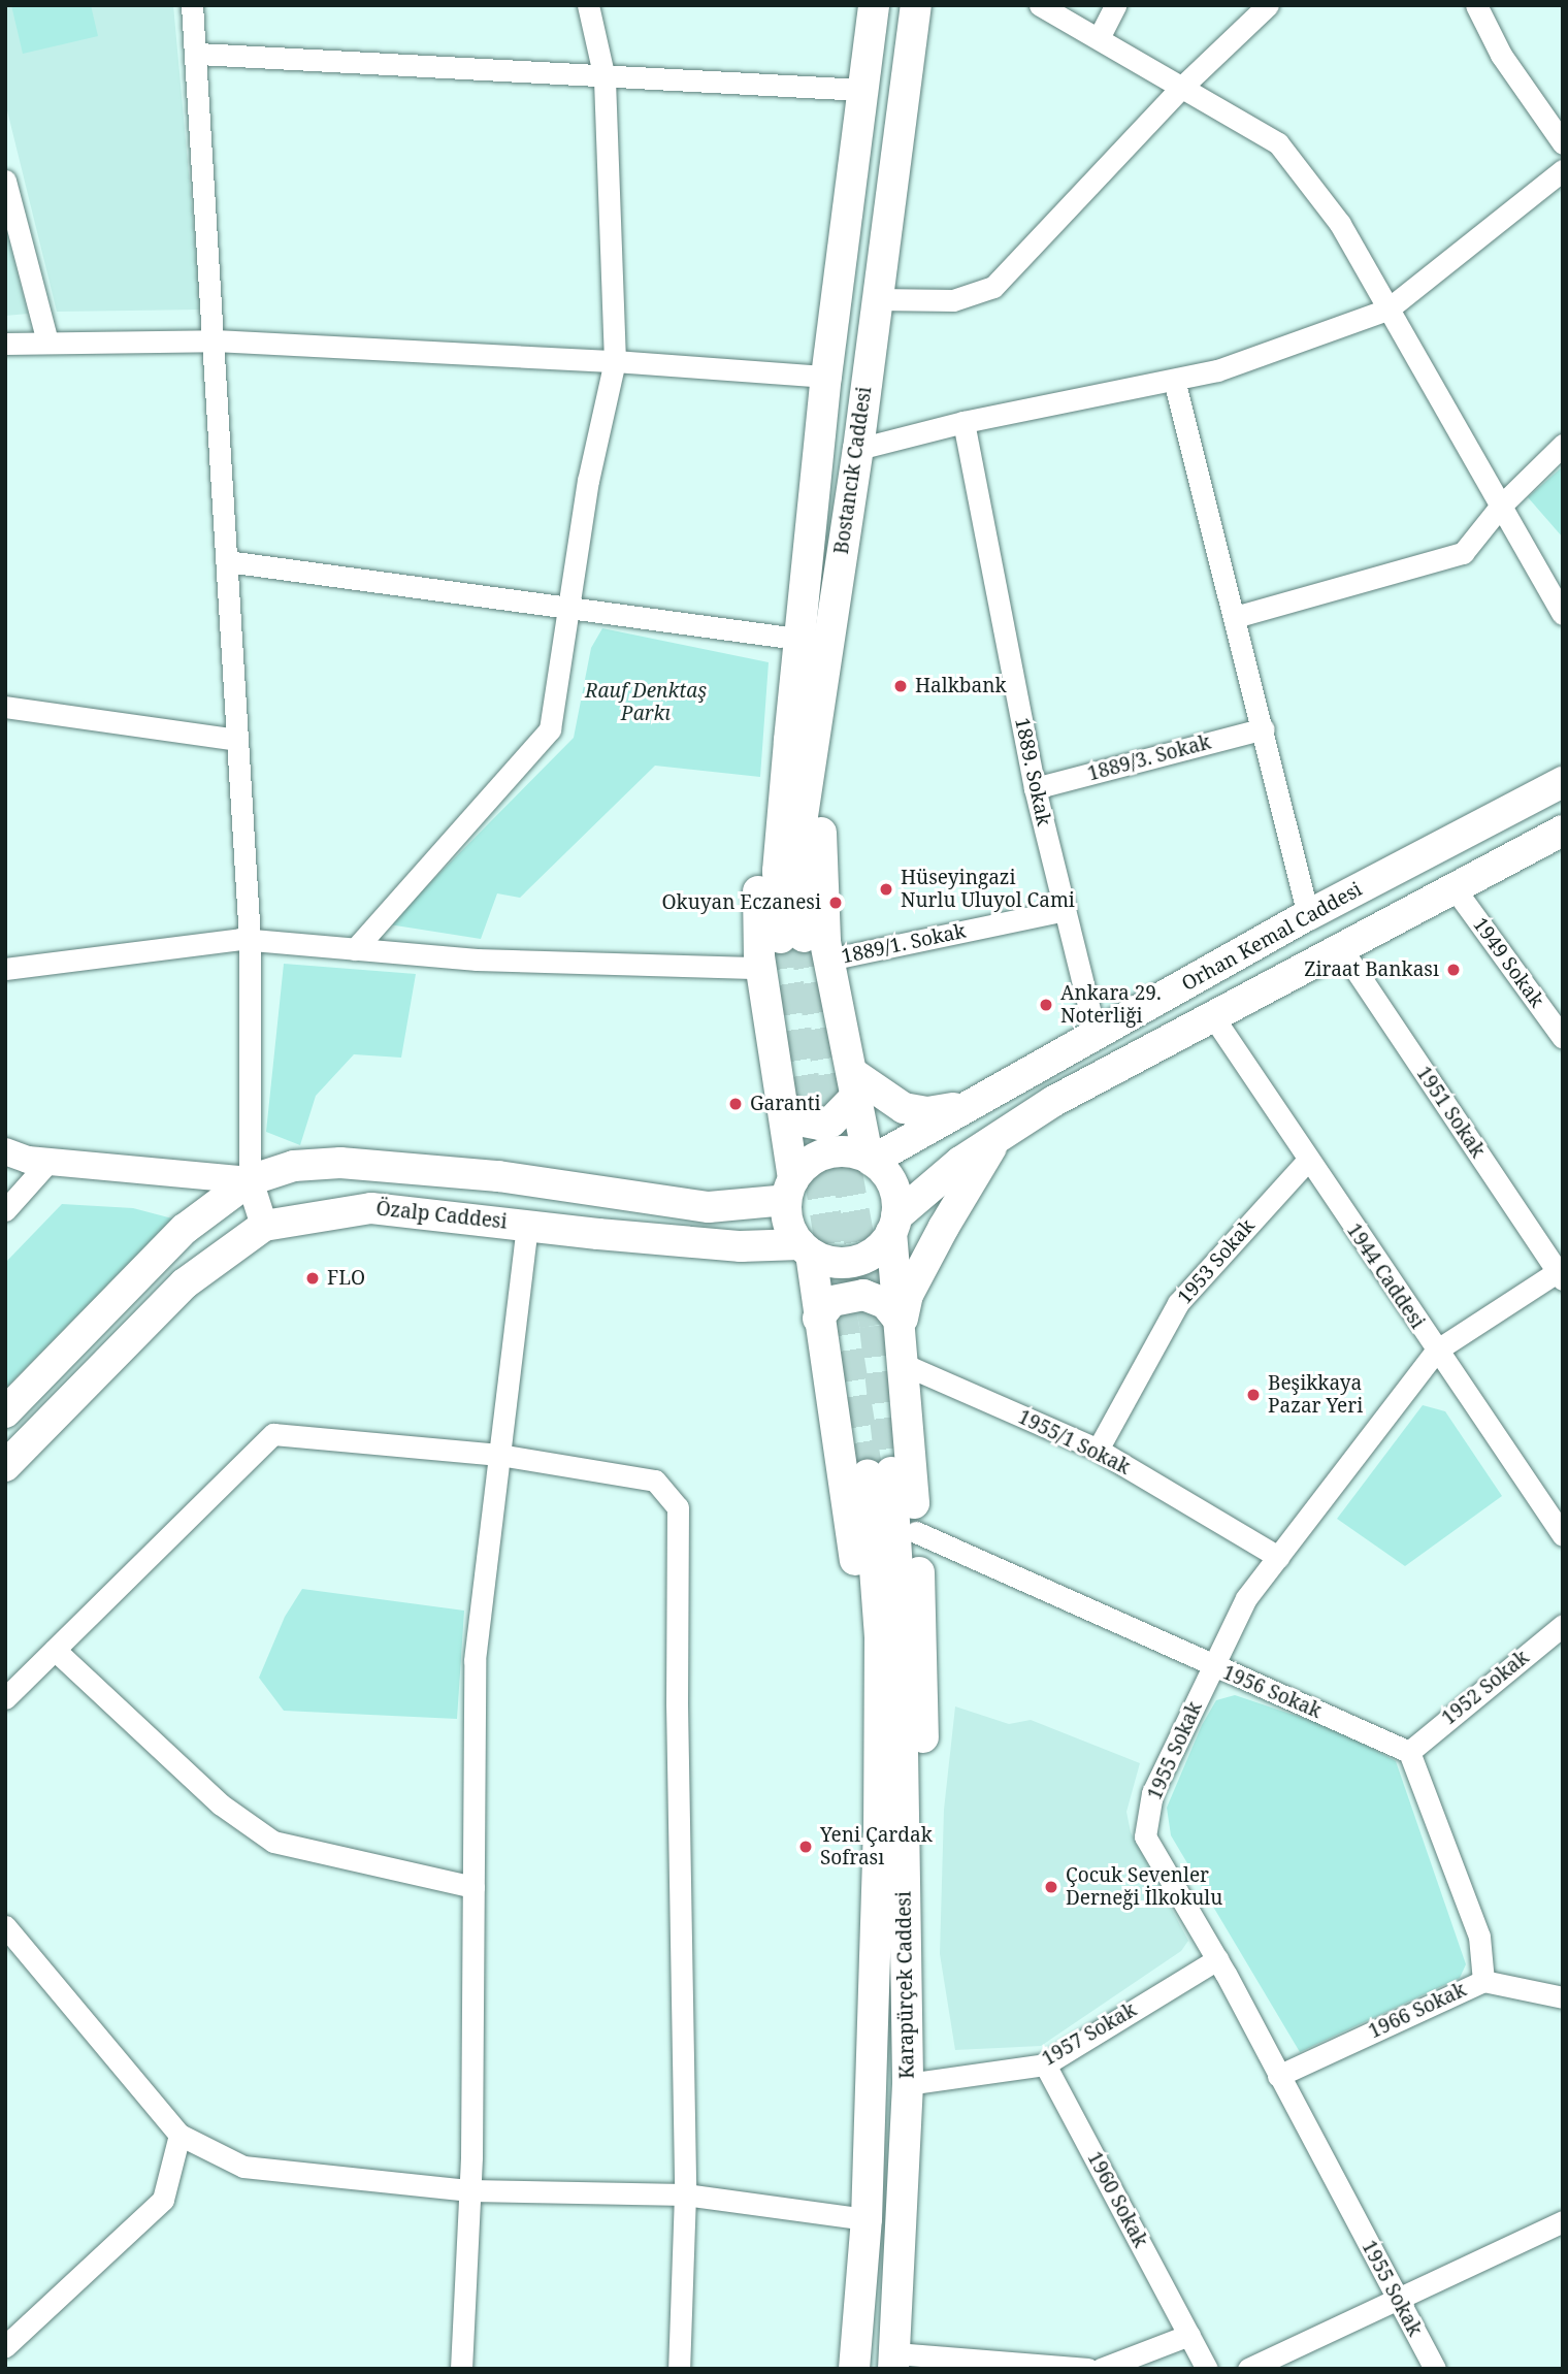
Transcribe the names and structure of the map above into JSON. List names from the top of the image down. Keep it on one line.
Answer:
{"streets":{"main road":["Bostancık Caddesi","Orhan Kemal Caddesi","Özalp Caddesi","Karapürçek Caddesi"],"street":["1889/3. Sokak","1889. Sokak","1889/1. Sokak","1949 Sokak","1951 Sokak","1953 Sokak","1944 Caddesi","1955/1 Sokak","1952 Sokak","1956 Sokak","1955 Sokak","1966 Sokak","1957 Sokak","1960 Sokak"]},"crossings":[["1889/3. Sokak","1889. Sokak"],["1889. Sokak","Orhan Kemal Caddesi"],["1889. Sokak","1889/1. Sokak"],["Orhan Kemal Caddesi","1949 Sokak"],["Orhan Kemal Caddesi","1951 Sokak"],["Orhan Kemal Caddesi","Özalp Caddesi"],["Orhan Kemal Caddesi","1944 Caddesi"],["1951 Sokak","1955 Sokak"],["1953 Sokak","1944 Caddesi"],["1953 Sokak","1955/1 Sokak"],["1944 Caddesi","1955 Sokak"],["1955/1 Sokak","1955 Sokak"],["1952 Sokak","1956 Sokak"],["1956 Sokak","1955 Sokak"],["1955 Sokak","1966 Sokak"],["1955 Sokak","1957 Sokak"],["Karapürçek Caddesi","1957 Sokak"],["1957 Sokak","1960 Sokak"]],"parks":["Rauf Denktaş Parkı"],"places":["Halkbank","Hüseyingazi Nurlu Uluyol Cami","Okuyan Eczanesi","Ziraat Bankası","Ankara 29. Noterliği","Garanti","FLO","Beşikkaya Pazar Yeri","Yeni Çardak Sofrası","Çocuk Sevenler Derneği İlkokulu"]}
